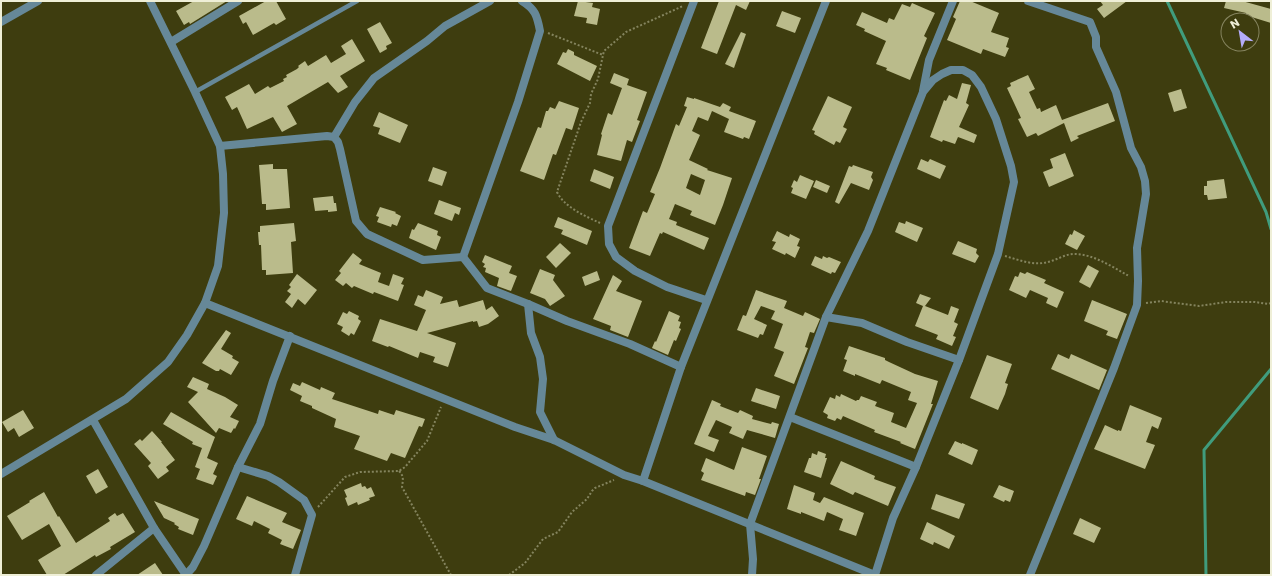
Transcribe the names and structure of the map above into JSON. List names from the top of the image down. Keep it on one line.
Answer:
{"north":"top left"}
